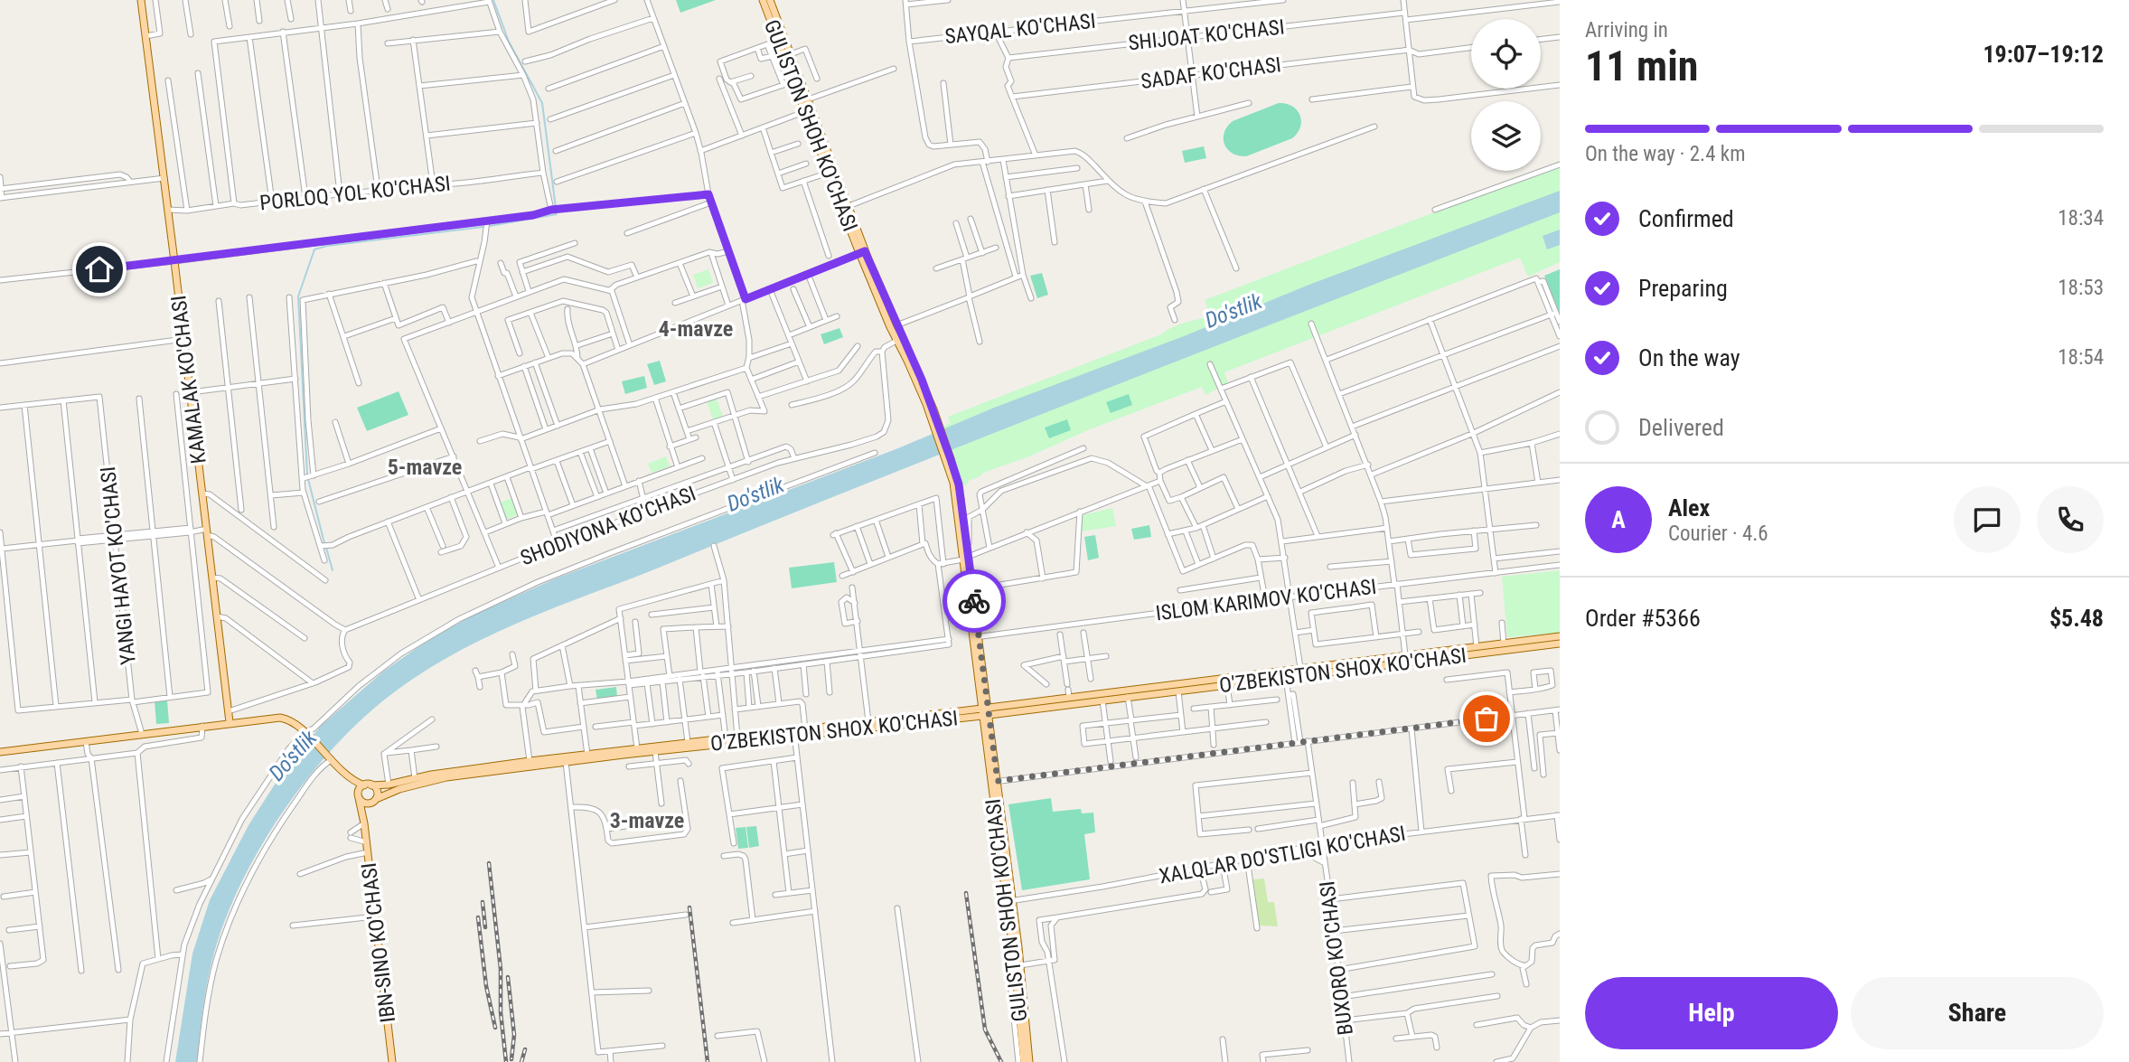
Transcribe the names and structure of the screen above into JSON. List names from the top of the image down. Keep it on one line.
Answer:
{"streets":{"main road":["GULISTON SHOH KO'CHASI","KAMALAK KO'CHASI","O'ZBEKISTON SHOX KO'CHASI","IBN-SINO KO'CHASI"],"street":["SAYQAL KO'CHASI","SHIJOAT KO'CHASI","SADAF KO'CHASI","PORLOQ YOL KO'CHASI","SHODIYONA KO'CHASI","YANGI HAYOT KO'CHASI","ISLOM KARIMOV KO'CHASI","XALQLAR DO'STLIGI KO'CHASI","BUXORO KO'CHASI"]},"crossings":[["GULISTON SHOH KO'CHASI","ISLOM KARIMOV KO'CHASI"],["GULISTON SHOH KO'CHASI","O'ZBEKISTON SHOX KO'CHASI"],["GULISTON SHOH KO'CHASI","XALQLAR DO'STLIGI KO'CHASI"],["PORLOQ YOL KO'CHASI","KAMALAK KO'CHASI"],["O'ZBEKISTON SHOX KO'CHASI","IBN-SINO KO'CHASI"],["XALQLAR DO'STLIGI KO'CHASI","BUXORO KO'CHASI"]],"districts":["4-mavze","5-mavze","3-mavze"],"water":["Do'stlik"],"page":{"heading":["11 min","Arriving in","19:07–19:12"],"panel":["Alex","Courier · 4.6","Order #5366","$5.48"],"bar":"On the way · 2.4 km","list":[["Confirmed","18:34"],["Preparing","18:53"],["On the way","18:54"],"Delivered"],"round":"A","buttons":["Help","Share"]}}
